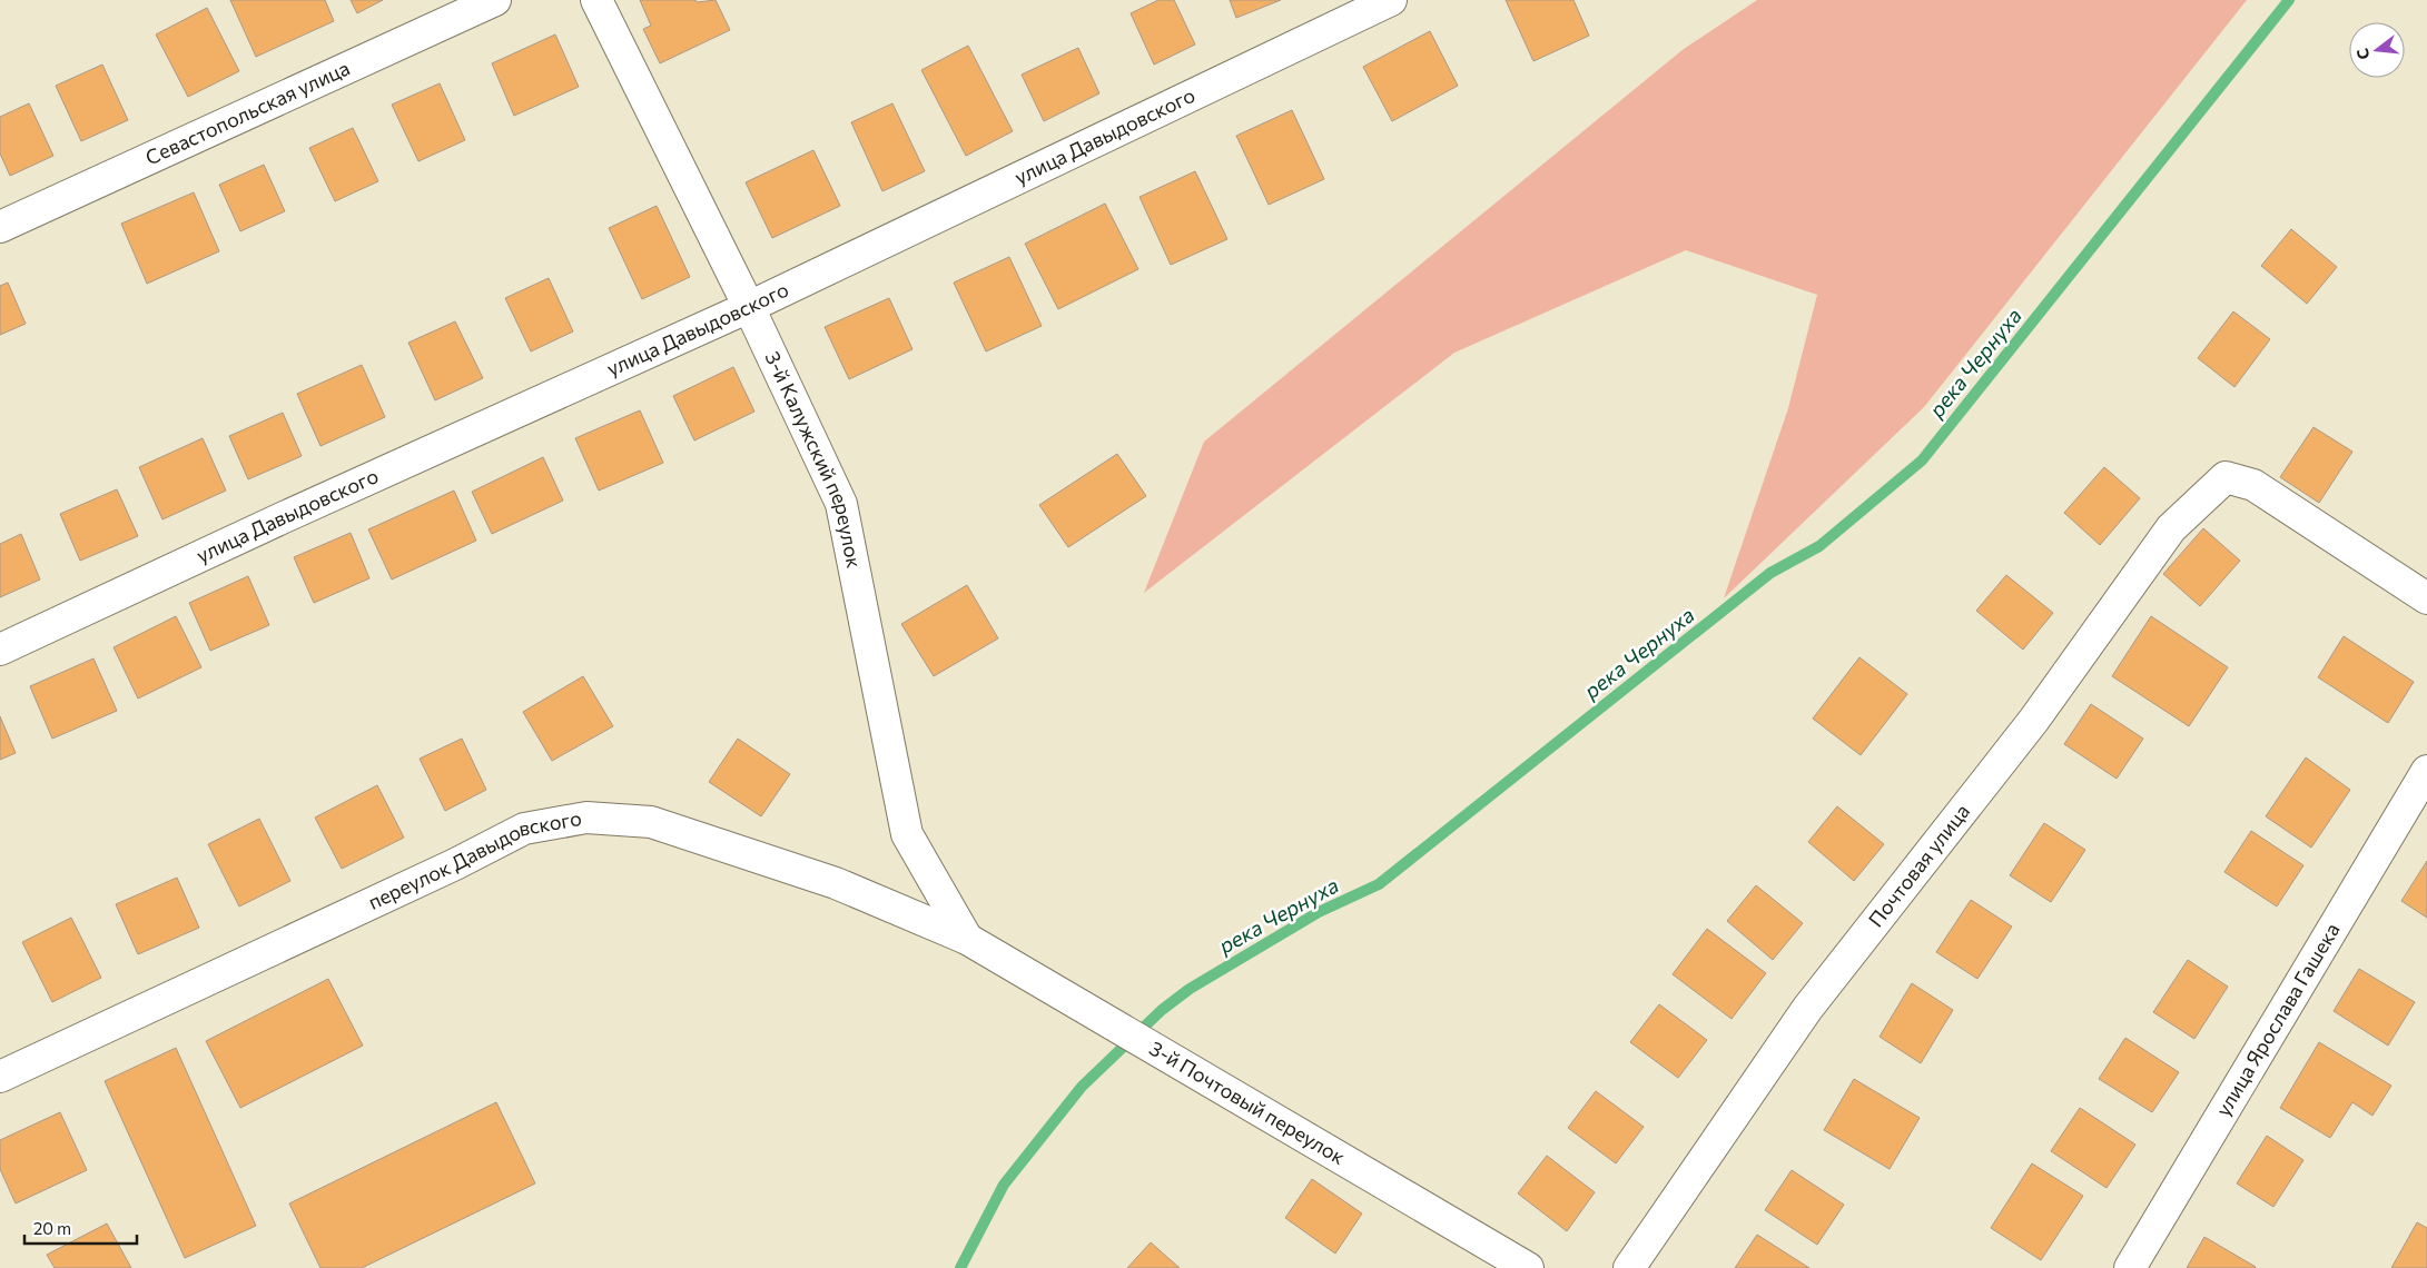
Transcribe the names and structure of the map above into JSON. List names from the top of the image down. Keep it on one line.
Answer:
{"streets":{"street":["Севастопольская улица","улица Давыдовского","3-й Калужский переулок","переулок Давыдовского","Почтовая улица","улица Ярослава Гашека","3-й Почтовый переулок"]},"crossings":[["улица Давыдовского","3-й Калужский переулок"],["3-й Калужский переулок","переулок Давыдовского"],["3-й Калужский переулок","3-й Почтовый переулок"],["переулок Давыдовского","3-й Почтовый переулок"]],"water":["река Чернуха"],"scale_bar":"20 m","north":"left"}
